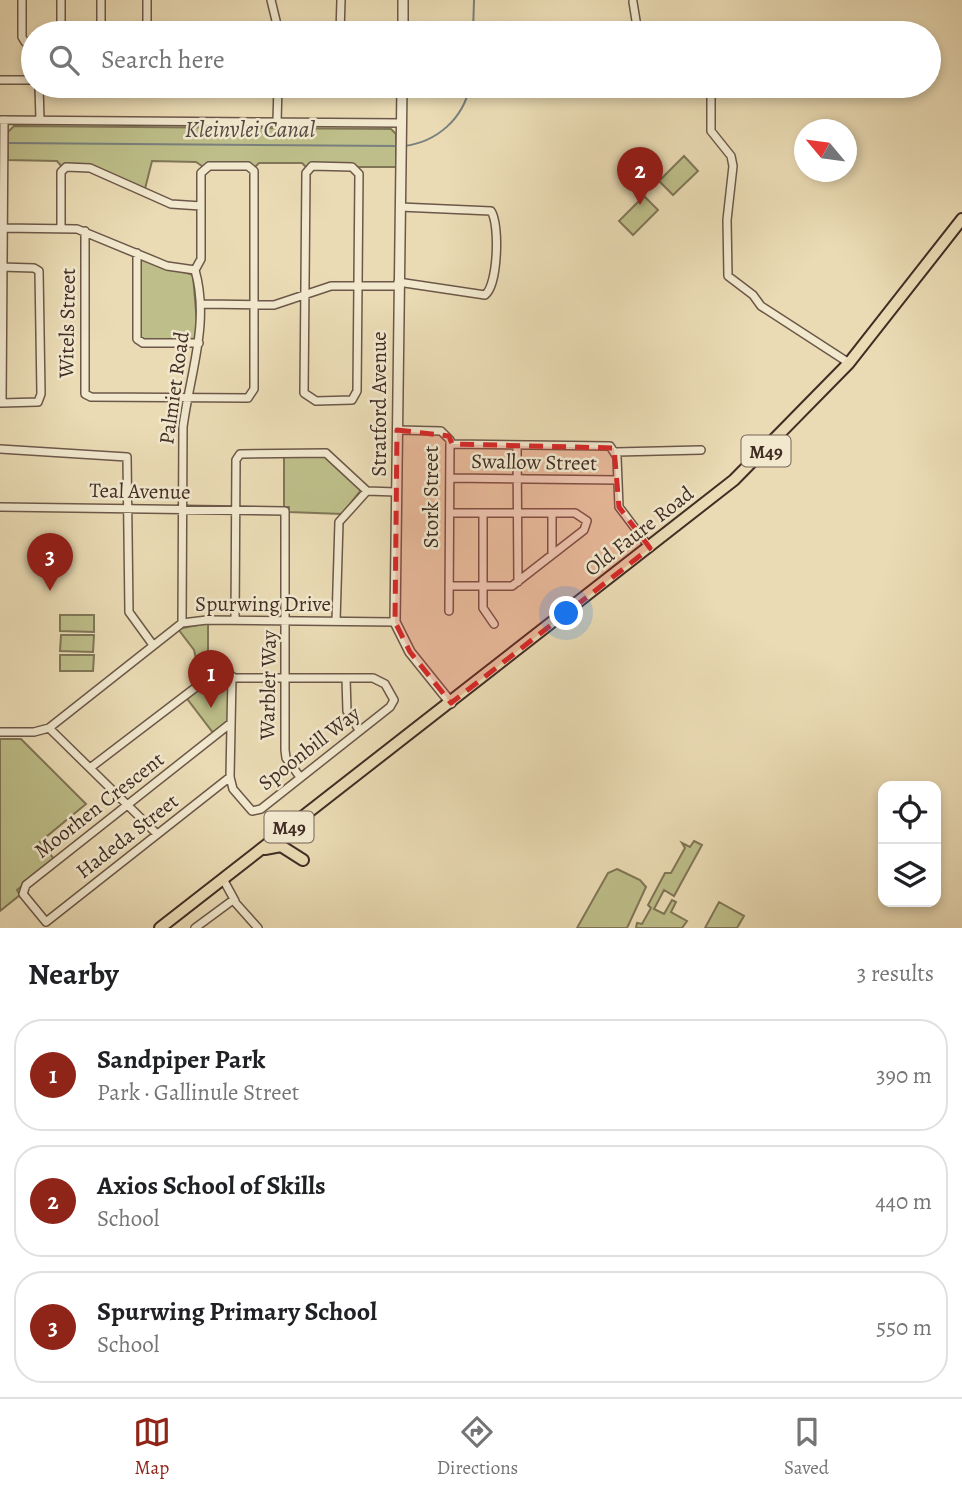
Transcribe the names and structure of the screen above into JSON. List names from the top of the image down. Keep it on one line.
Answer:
{"streets":{"main road":["M49","Old Faure Road"],"street":["Witels Street","Palmiet Road","Stratford Avenue","Swallow Street","Teal Avenue","Stork Street","Spurwing Drive","Warbler Way","Spoonbill Way","Moorhen Crescent","Hadeda Street"]},"crossings":[["Witels Street","Palmiet Road"],["Palmiet Road","Teal Avenue"],["Palmiet Road","Spurwing Drive"],["Stratford Avenue","Stork Street"],["Stratford Avenue","Old Faure Road"],["Stratford Avenue","Spurwing Drive"],["Swallow Street","Stork Street"],["Teal Avenue","Warbler Way"],["Spurwing Drive","Warbler Way"],["Warbler Way","Spoonbill Way"],["Spoonbill Way","Hadeda Street"],["Moorhen Crescent","Hadeda Street"]],"water":["Kleinvlei Canal"],"north":"top left","page":{"search":"Search here","pins":["2","3","1"],"heading":["Nearby","3 results"],"list":[{"mark":"1","name":"Sandpiper Park","note":"Park · Gallinule Street","value":"390 m"},{"mark":"2","name":"Axios School of Skills","note":"School","value":"440 m"},{"mark":"3","name":"Spurwing Primary School","note":"School","value":"550 m"}],"nav":["Map","Directions","Saved"]}}
